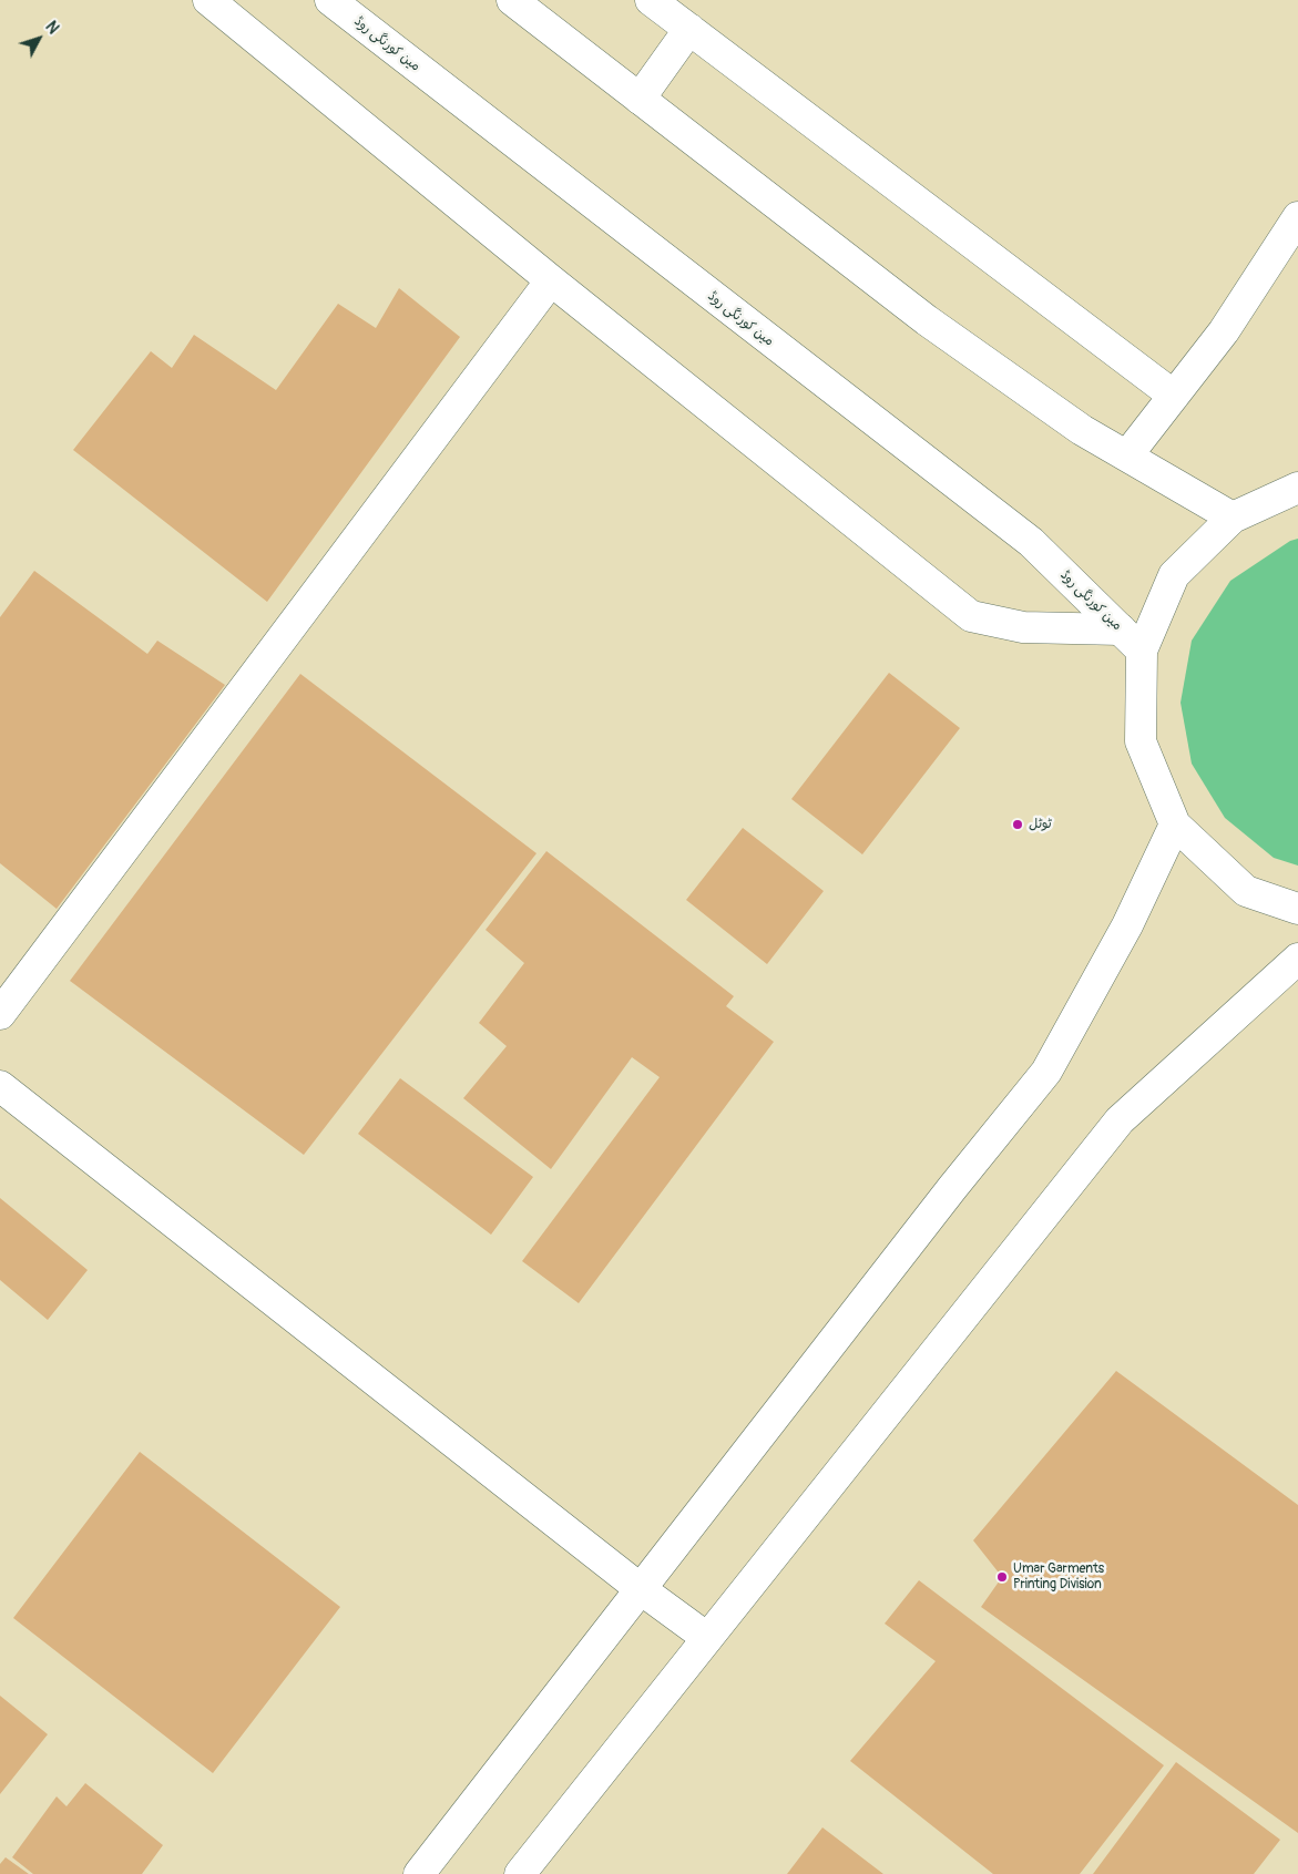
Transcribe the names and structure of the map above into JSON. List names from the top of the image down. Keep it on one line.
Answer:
{"streets":{"main road":["مین کورنگی روڈ"]},"places":["ٹوٹل","Umar Garments Printing Division"],"north":"top right"}
